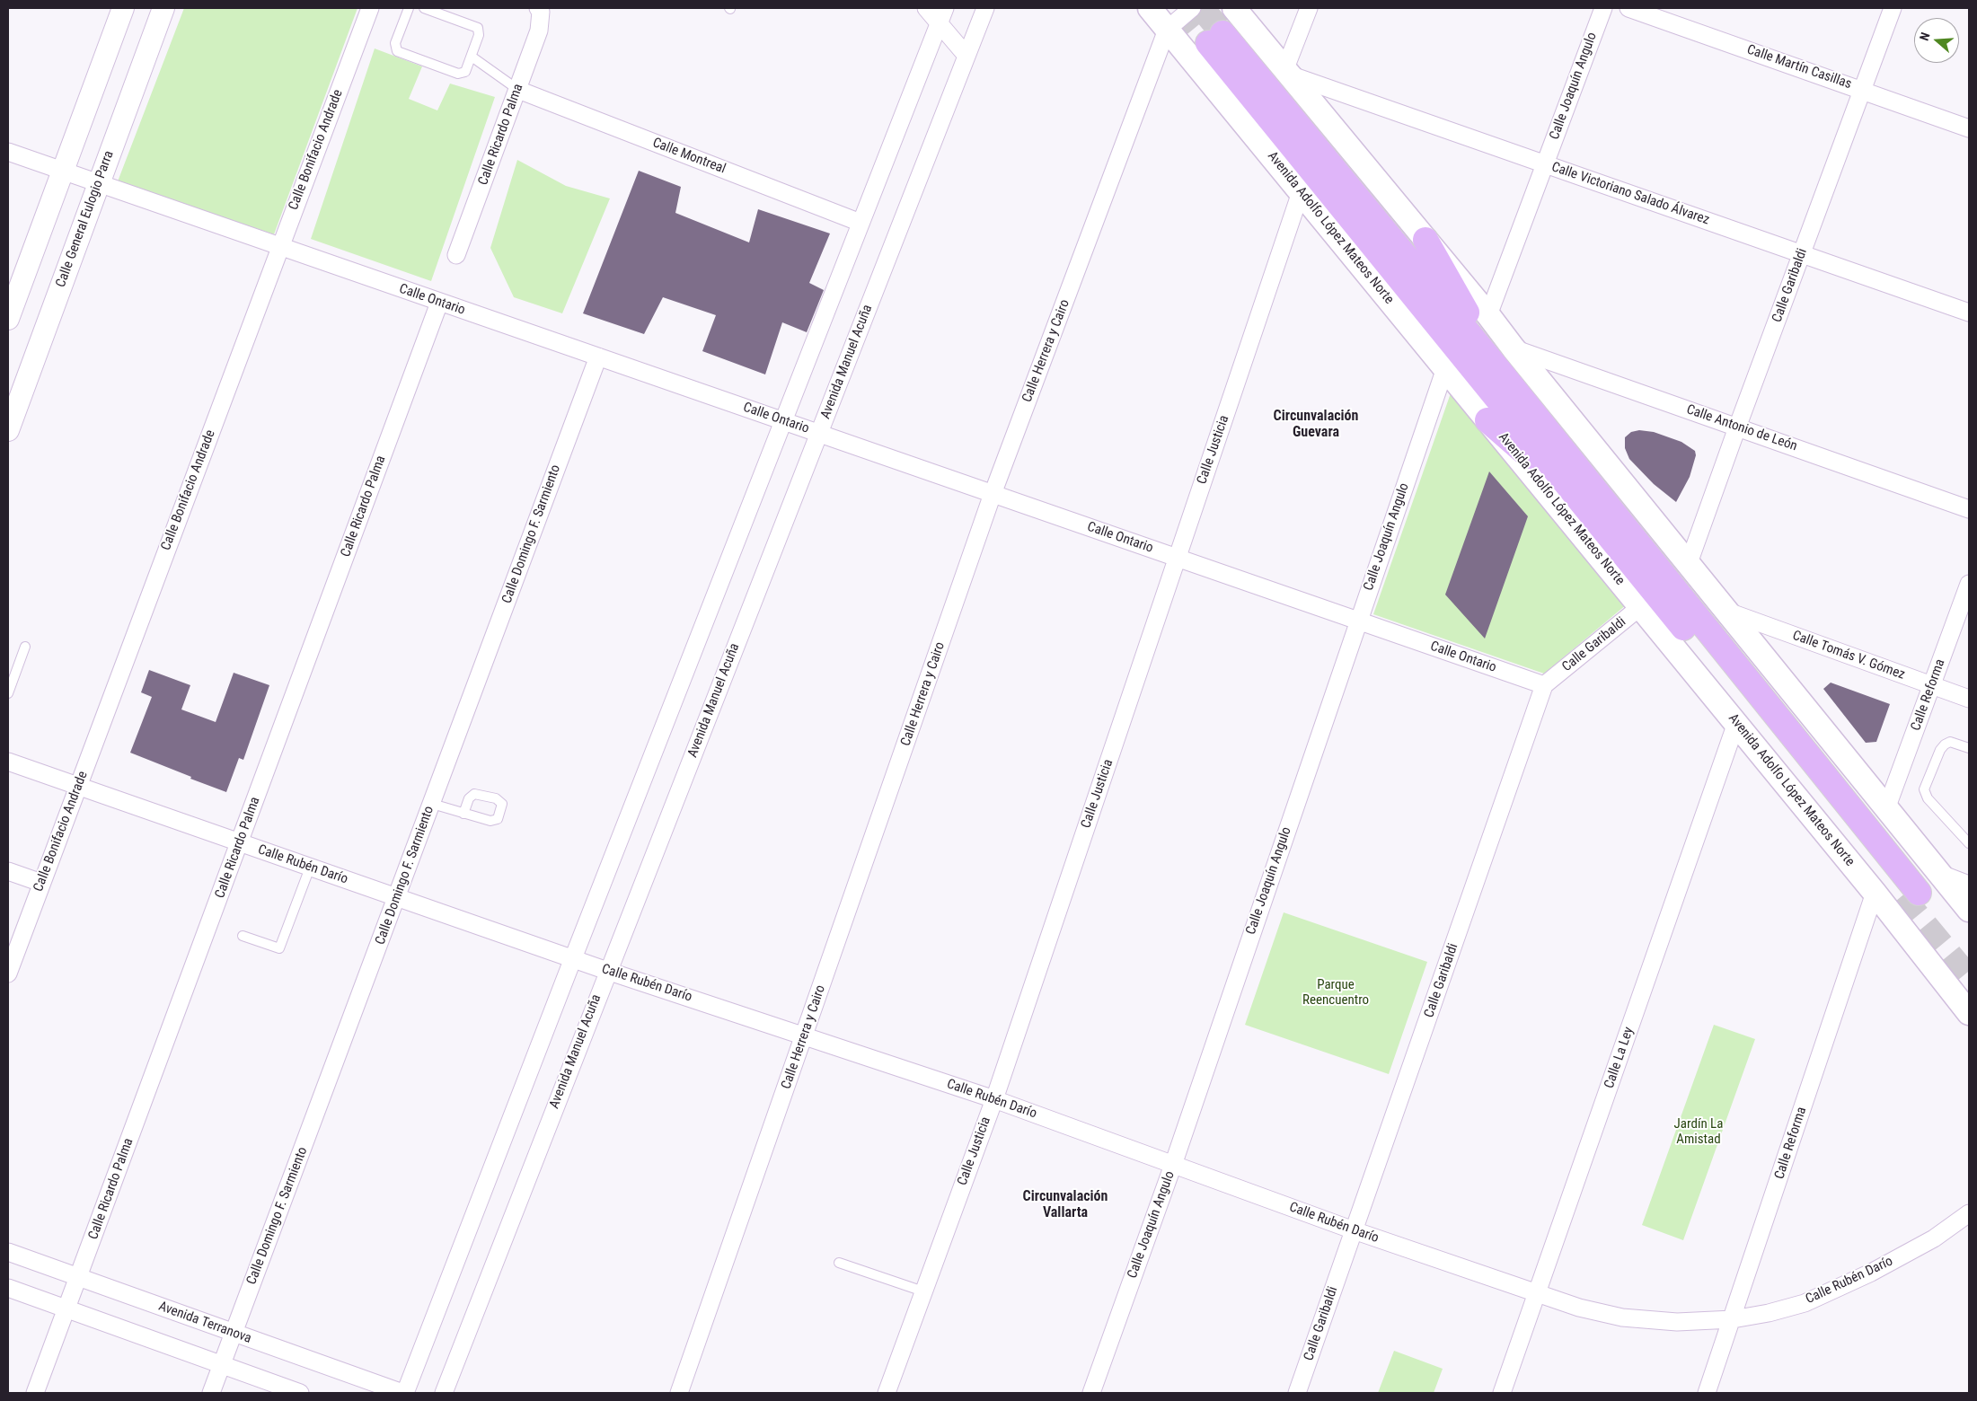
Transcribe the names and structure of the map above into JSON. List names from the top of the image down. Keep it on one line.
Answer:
{"streets":{"main road":["Avenida Adolfo López Mateos Norte"],"street":["Calle Martín Casillas","Calle Joaquín Angulo","Calle Ricardo Palma","Calle Bonifacio Andrade","Calle Montreal","Calle Victoriano Salado Álvarez","Calle General Eulogio Parra","Calle Garibaldi","Calle Ontario","Calle Herrera y Cairo","Avenida Manuel Acuña","Calle Antonio de León","Calle Justicia","Calle Domingo F. Sarmiento","Calle Tomás V. Gómez","Calle Reforma","Calle Rubén Darío","Calle La Ley","Avenida Terranova"]},"crossings":[["Calle Martín Casillas","Calle Garibaldi"],["Calle Joaquín Angulo","Calle Victoriano Salado Álvarez"],["Calle Joaquín Angulo","Avenida Adolfo López Mateos Norte"],["Calle Joaquín Angulo","Calle Ontario"],["Calle Joaquín Angulo","Calle Rubén Darío"],["Calle Ricardo Palma","Calle Montreal"],["Calle Ricardo Palma","Calle Ontario"],["Calle Ricardo Palma","Calle Rubén Darío"],["Calle Ricardo Palma","Avenida Terranova"],["Calle Bonifacio Andrade","Calle Ontario"],["Calle Bonifacio Andrade","Calle Rubén Darío"],["Calle Victoriano Salado Álvarez","Calle Garibaldi"],["Calle General Eulogio Parra","Calle Ontario"],["Avenida Adolfo López Mateos Norte","Calle Garibaldi"],["Avenida Adolfo López Mateos Norte","Calle Herrera y Cairo"],["Avenida Adolfo López Mateos Norte","Calle Justicia"],["Avenida Adolfo López Mateos Norte","Calle Reforma"],["Avenida Adolfo López Mateos Norte","Calle La Ley"],["Calle Garibaldi","Calle Ontario"],["Calle Garibaldi","Calle Antonio de León"],["Calle Garibaldi","Calle Rubén Darío"],["Calle Ontario","Calle Herrera y Cairo"],["Calle Ontario","Avenida Manuel Acuña"],["Calle Ontario","Calle Justicia"],["Calle Ontario","Calle Domingo F. Sarmiento"],["Calle Herrera y Cairo","Calle Rubén Darío"],["Avenida Manuel Acuña","Calle Rubén Darío"],["Calle Justicia","Calle Rubén Darío"],["Calle Domingo F. Sarmiento","Calle Rubén Darío"],["Calle Domingo F. Sarmiento","Avenida Terranova"],["Calle Tomás V. Gómez","Calle Reforma"],["Calle Reforma","Calle Rubén Darío"],["Calle Rubén Darío","Calle La Ley"]],"districts":["Circunvalación Guevara","Circunvalación Vallarta"],"parks":["Parque Reencuentro","Jardín La Amistad"],"north":"left"}
